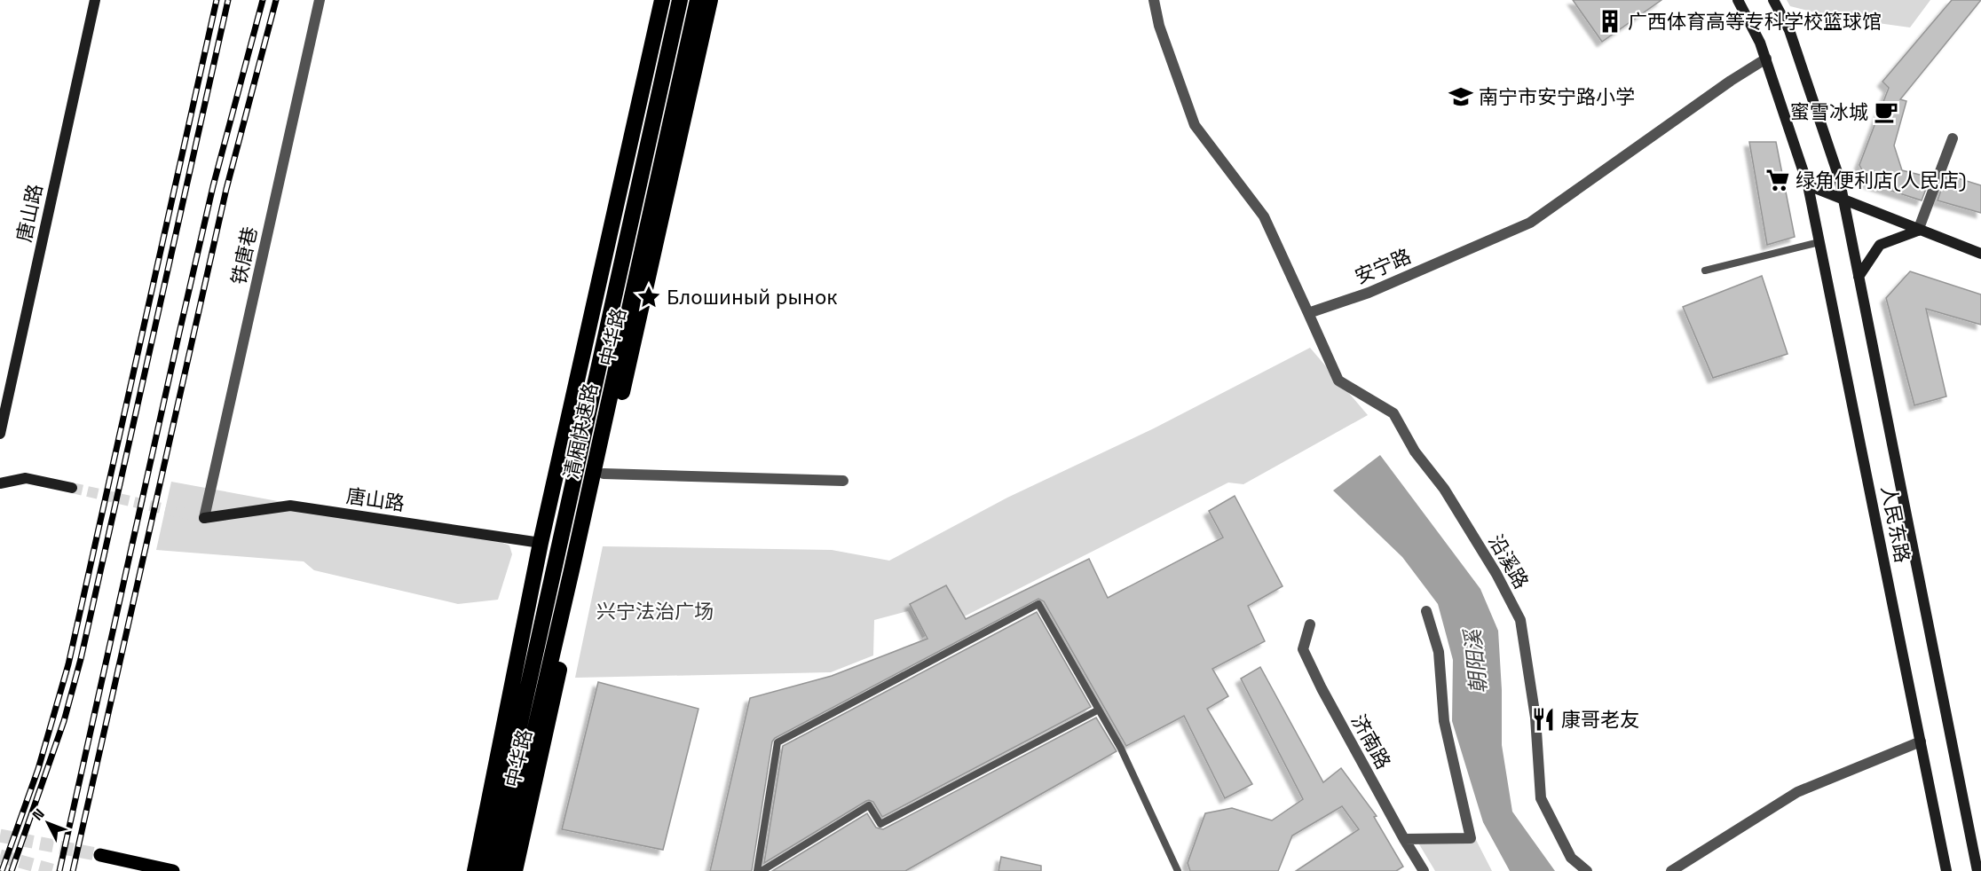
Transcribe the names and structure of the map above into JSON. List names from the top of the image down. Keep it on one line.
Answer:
{"streets":{"highway":["中华路","清厢快速路"],"main road":["唐山路","人民东路"],"street":["铁唐巷","安宁路","沿溪路","济南路"]},"crossings":[["唐山路","铁唐巷"],["唐山路","中华路"],["安宁路","人民东路"],["安宁路","沿溪路"]],"water":["朝阳溪"],"parks":["兴宁法治广场"],"places":{"building":["广西体育高等专科学校篮球馆"],"school or university":["南宁市安宁路小学"],"cafe":["蜜雪冰城"],"supermarket":["绿角便利店(人民店)"],"place":["Блошиный рынок"],"restaurant":["康哥老友"]},"north":"top left"}
